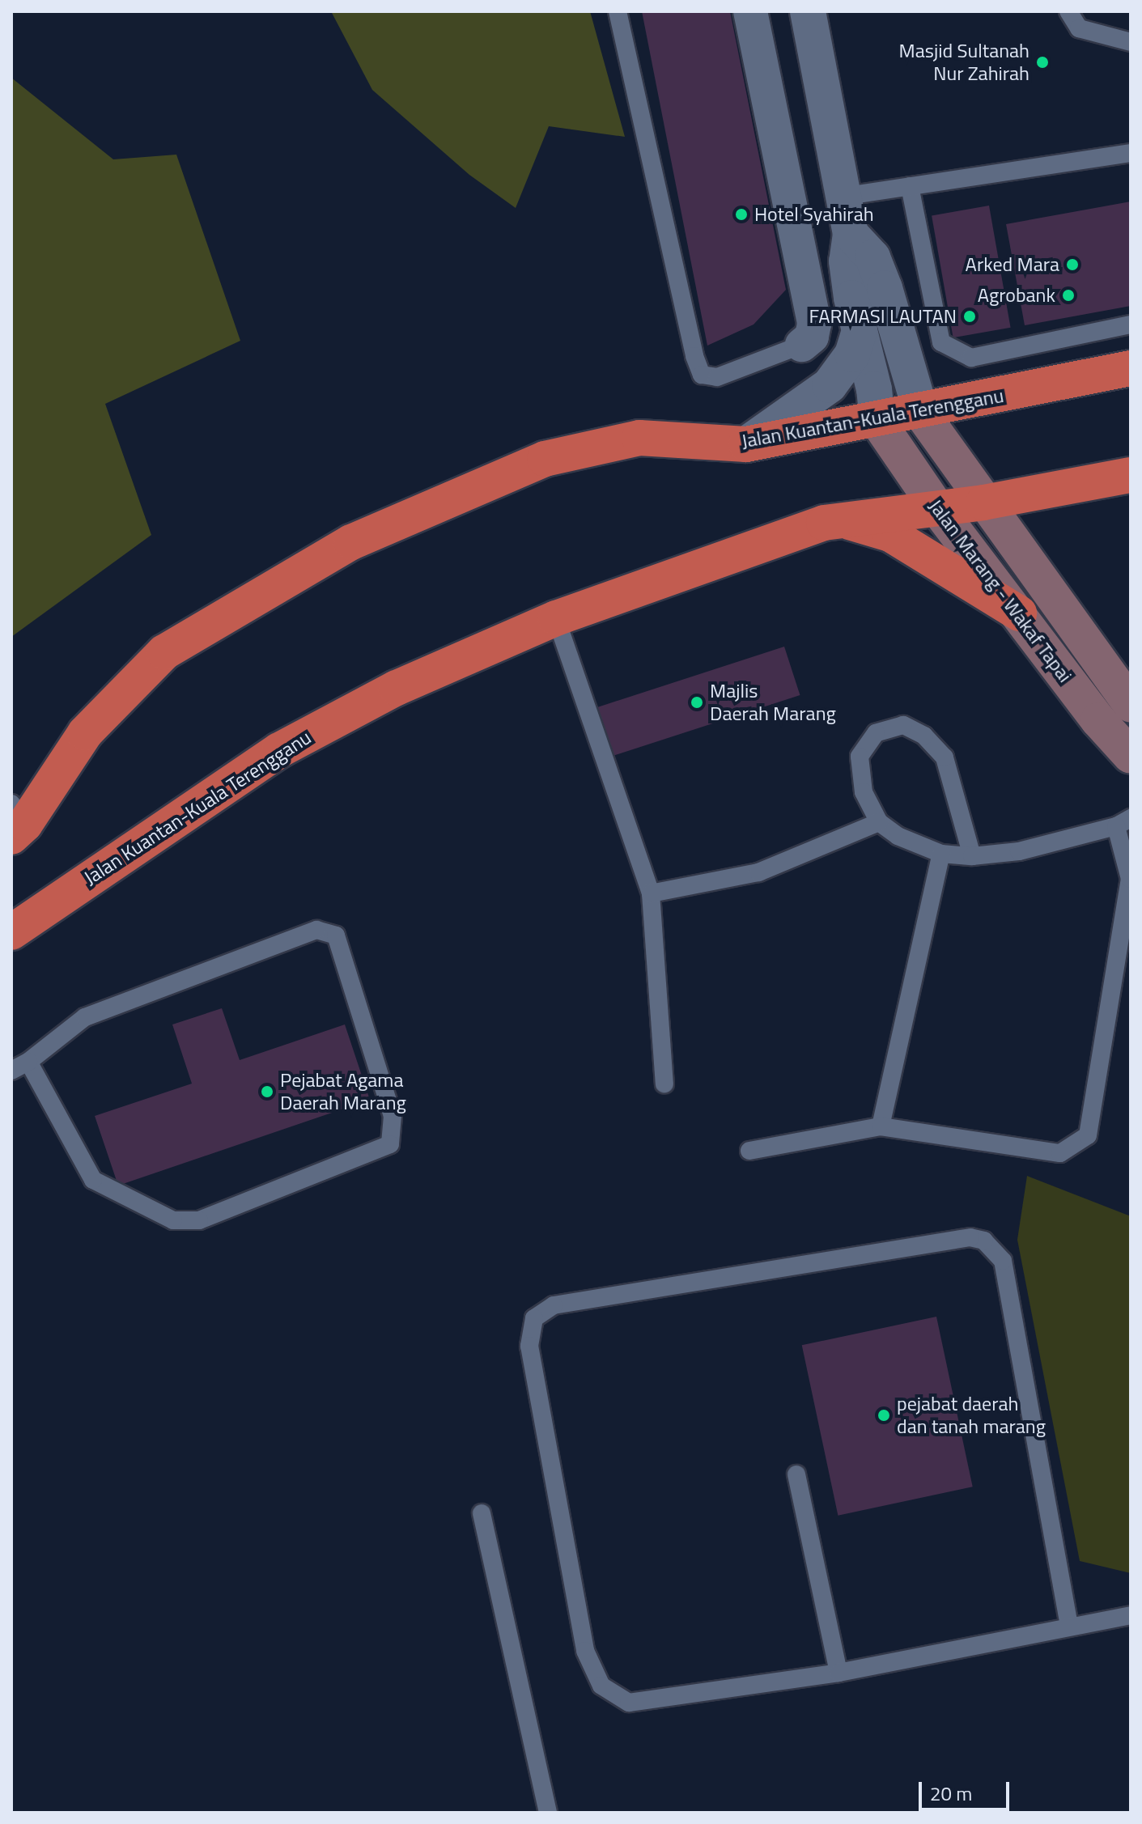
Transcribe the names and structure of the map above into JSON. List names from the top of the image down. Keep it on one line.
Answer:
{"streets":{"highway":["Jalan Kuantan-Kuala Terengganu"],"main road":["Jalan Marang - Wakaf Tapai"]},"crossings":[["Jalan Kuantan-Kuala Terengganu","Jalan Marang - Wakaf Tapai"]],"places":["Masjid Sultanah Nur Zahirah","Hotel Syahirah","Arked Mara","Agrobank","FARMASI LAUTAN","Majlis Daerah Marang","Pejabat Agama Daerah Marang","pejabat daerah dan tanah marang"],"scale_bar":"20 m"}
